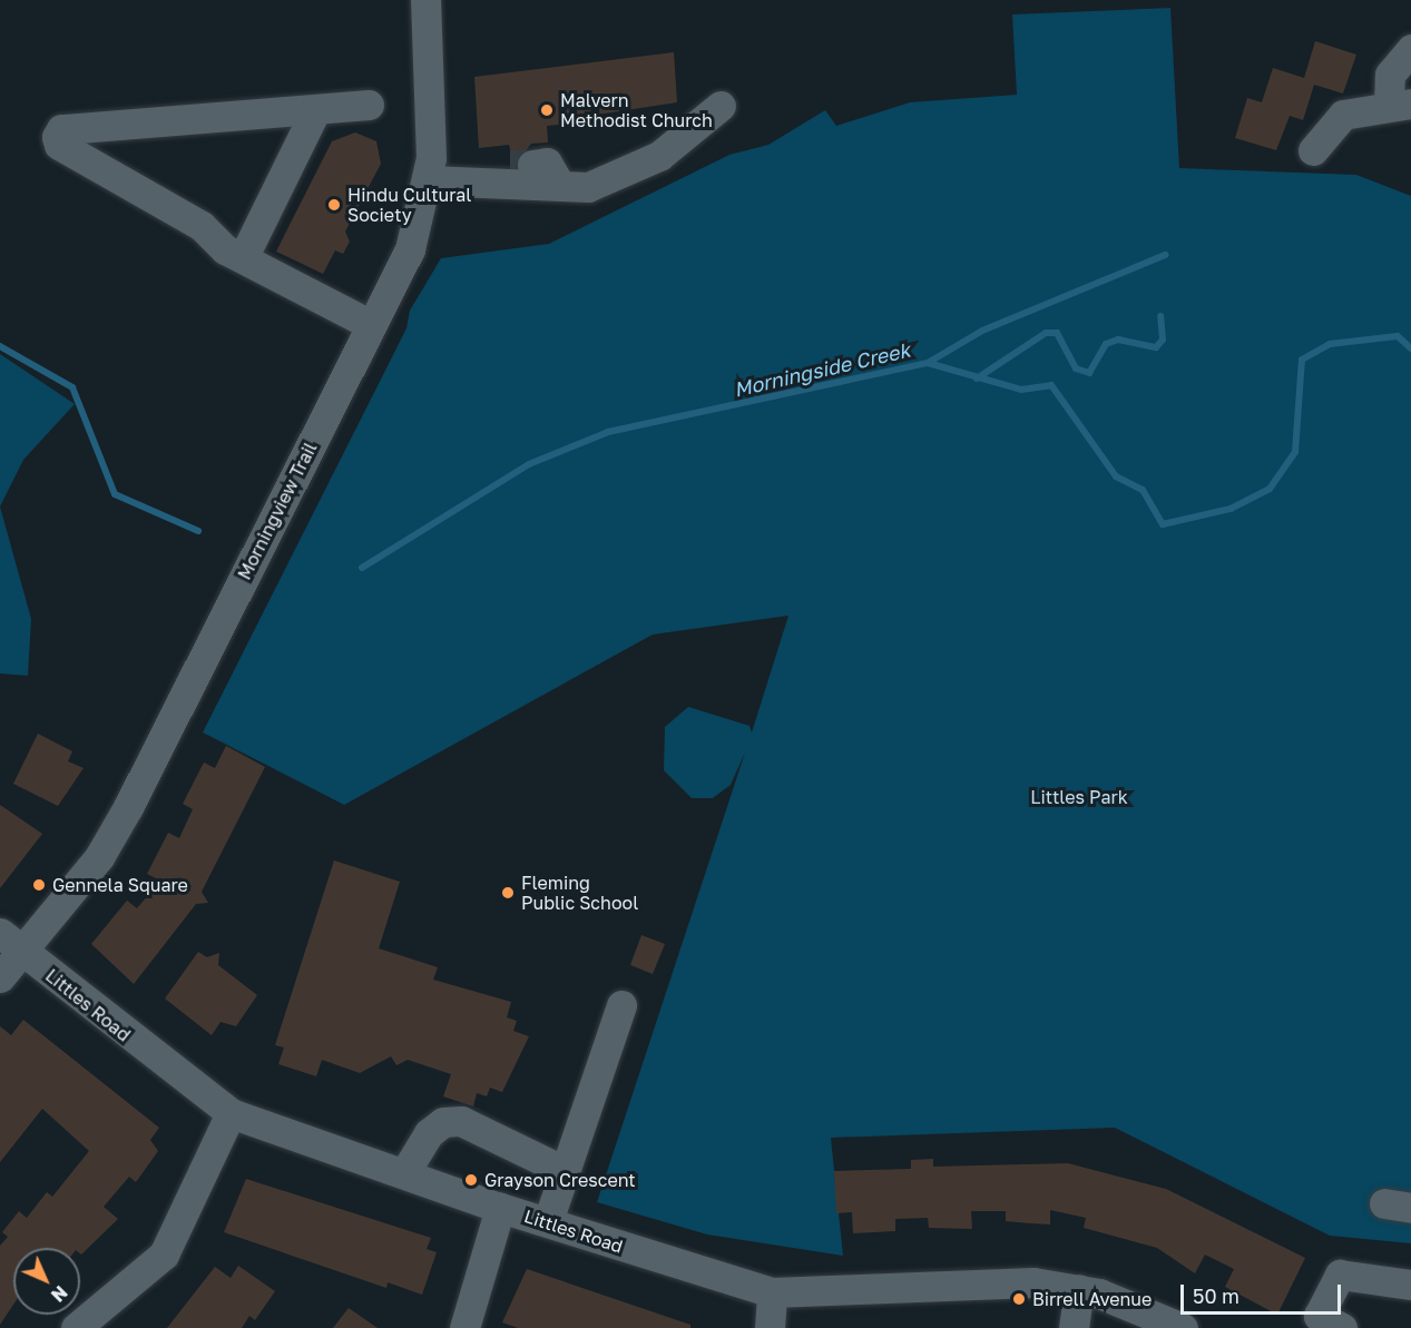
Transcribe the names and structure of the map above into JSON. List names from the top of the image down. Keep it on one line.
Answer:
{"streets":{"street":["Morningview Trail","Littles Road"]},"crossings":[["Morningview Trail","Littles Road"]],"water":["Morningside Creek"],"parks":["Littles Park"],"places":["Malvern Methodist Church","Hindu Cultural Society","Gennela Square","Fleming Public School","Grayson Crescent","Birrell Avenue"],"scale_bar":"50 m","north":"bottom right"}
